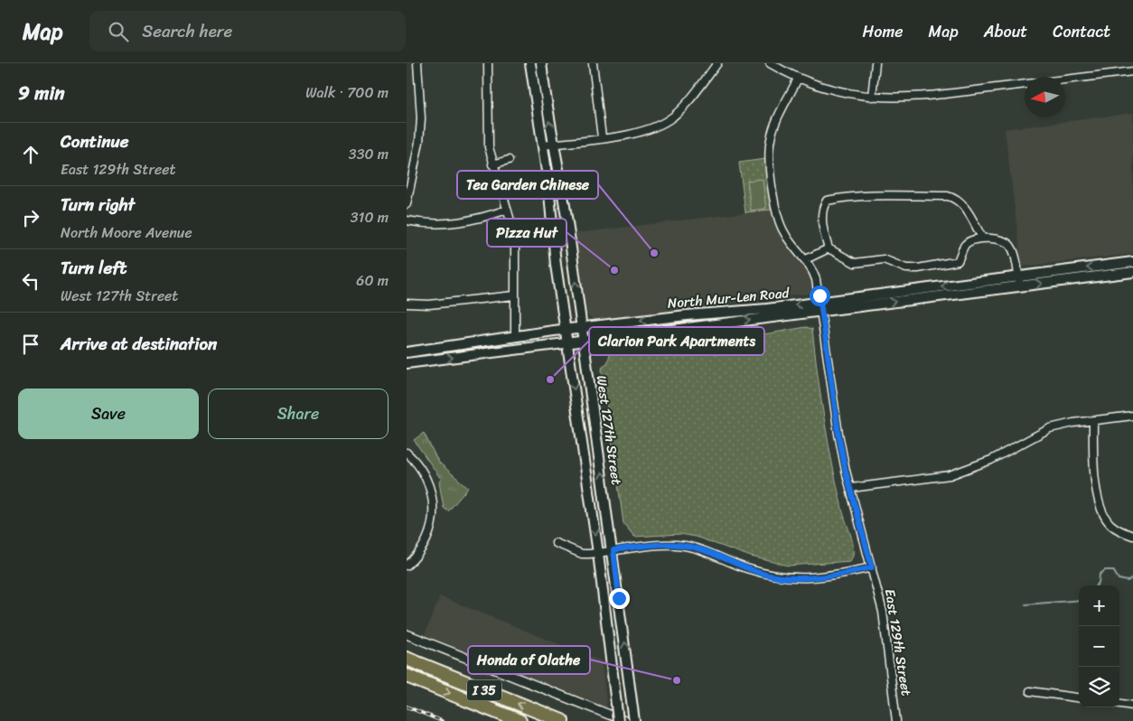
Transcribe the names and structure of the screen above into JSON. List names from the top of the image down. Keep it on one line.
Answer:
{"streets":{"highway":["I 35"],"main road":["North Mur-Len Road","West 127th Street"],"street":["East 129th Street"]},"crossings":[["North Mur-Len Road","West 127th Street"],["North Mur-Len Road","East 129th Street"]],"places":["Tea Garden Chinese","Pizza Hut","Clarion Park Apartments","Honda of Olathe"],"north":"left","page":{"header":"Map","search":"Search here","nav":["Home","Map","About","Contact"],"heading":["9 min","Walk · 700 m"],"list":[["Continue","East 129th Street","330 m"],["Turn right","North Moore Avenue","310 m"],["Turn left","West 127th Street","60 m"],"Arrive at destination"],"buttons":["Save","Share"],"map_buttons":["+","−"]}}
